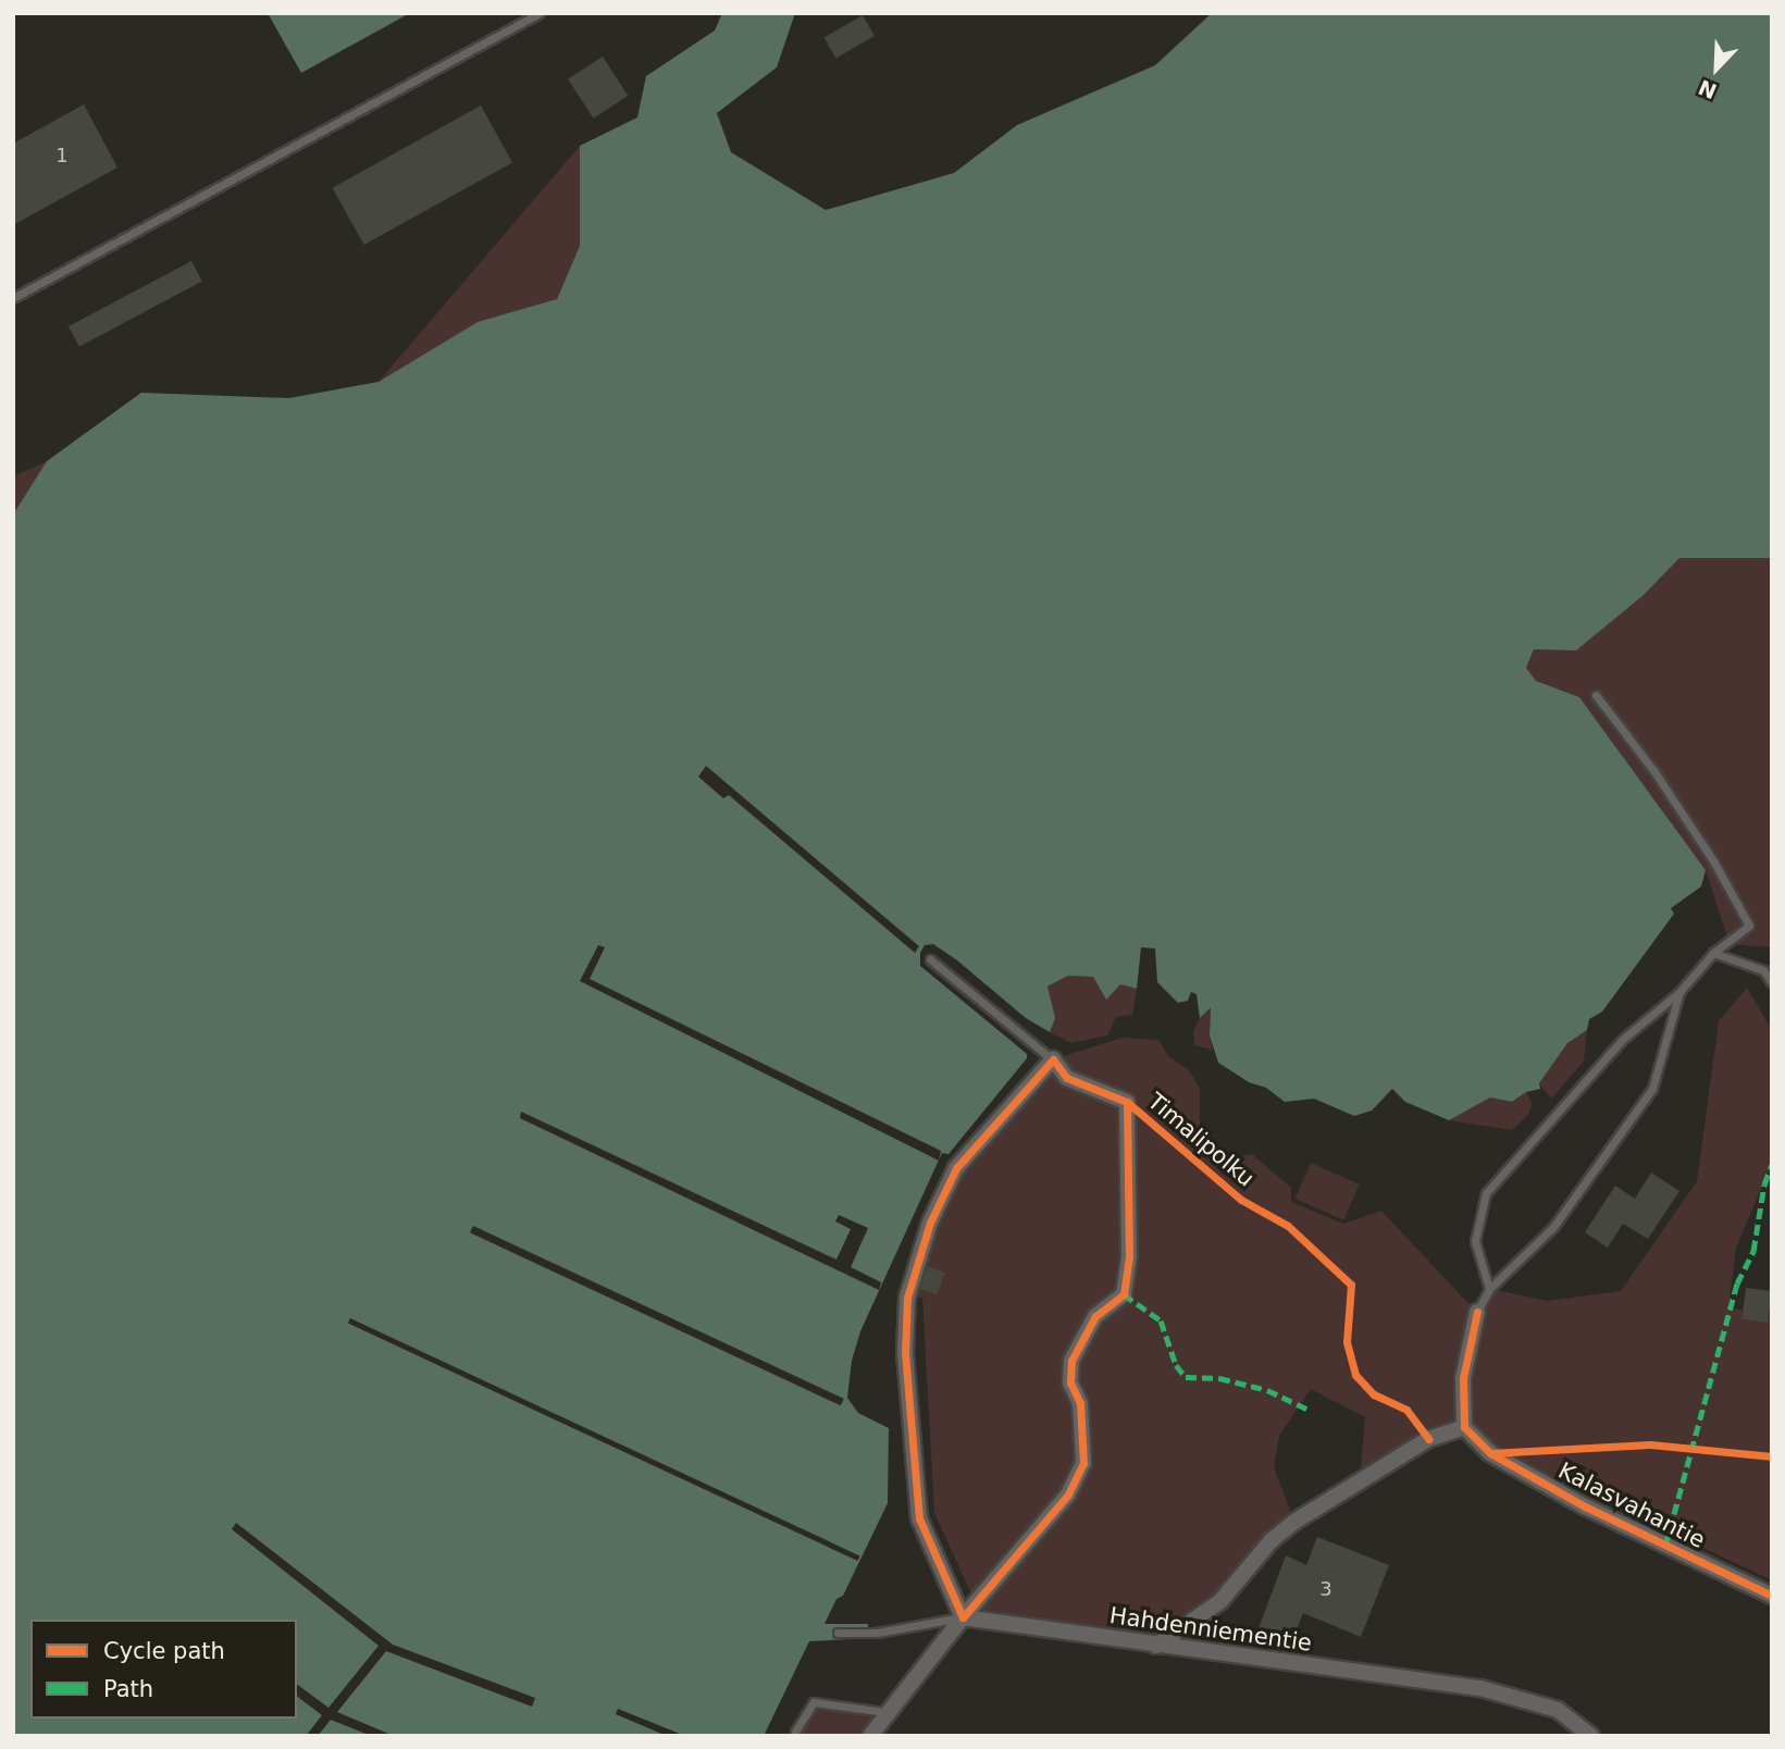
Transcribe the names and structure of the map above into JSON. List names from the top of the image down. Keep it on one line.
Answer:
{"streets":{"street":["Kalasvahantie","Hahdenniementie"],"cycle path":["Timalipolku"]},"house_numbers":["1","3"],"legend":["Cycle path","Path"],"north":"bottom left"}
